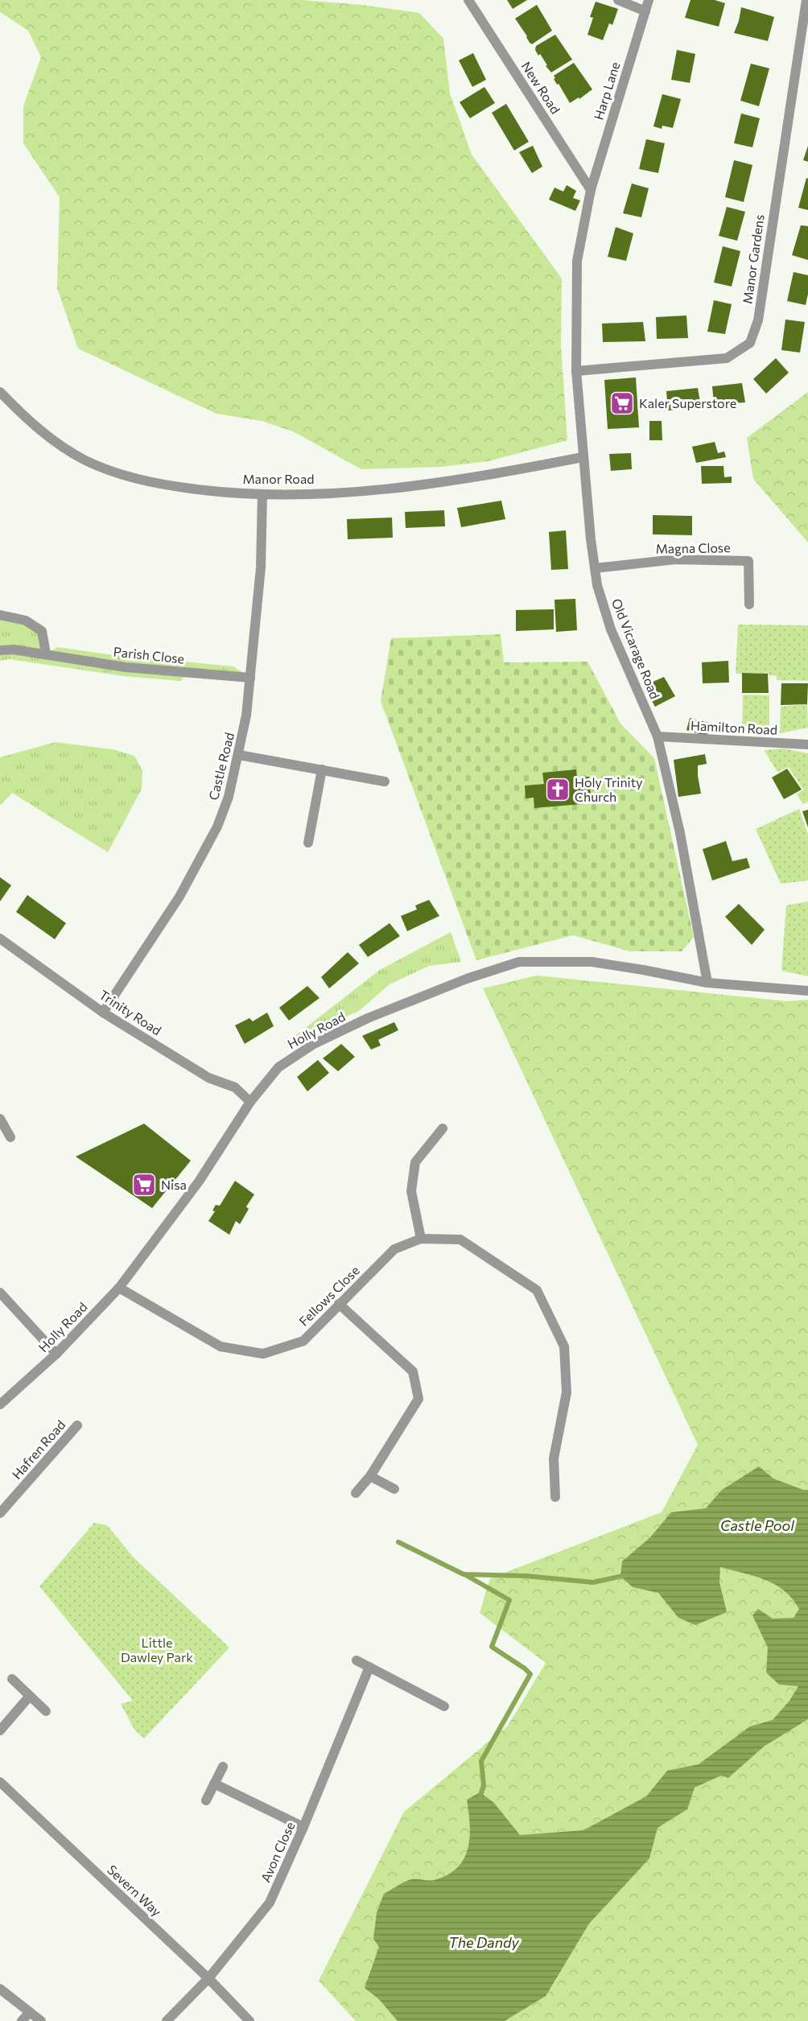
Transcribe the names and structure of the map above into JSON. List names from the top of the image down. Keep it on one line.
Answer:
{"streets":{"street":["New Road","Harp Lane","Manor Gardens","Manor Road","Magna Close","Old Vicarage Road","Parish Close","Hamilton Road","Castle Road","Trinity Road","Holly Road","Fellows Close","Hafren Road","Avon Close","Severn Way"]},"crossings":[["New Road","Harp Lane"],["New Road","Old Vicarage Road"],["Harp Lane","Old Vicarage Road"],["Manor Gardens","Old Vicarage Road"],["Manor Road","Old Vicarage Road"],["Manor Road","Castle Road"],["Magna Close","Old Vicarage Road"],["Old Vicarage Road","Hamilton Road"],["Old Vicarage Road","Holly Road"],["Parish Close","Castle Road"],["Castle Road","Trinity Road"],["Trinity Road","Holly Road"],["Holly Road","Fellows Close"],["Avon Close","Severn Way"]],"water":["Castle Pool","The Dandy"],"parks":["Little Dawley Park"],"places":{"supermarket":["Kaler Superstore","Nisa"],"church":["Holy Trinity Church"]}}
